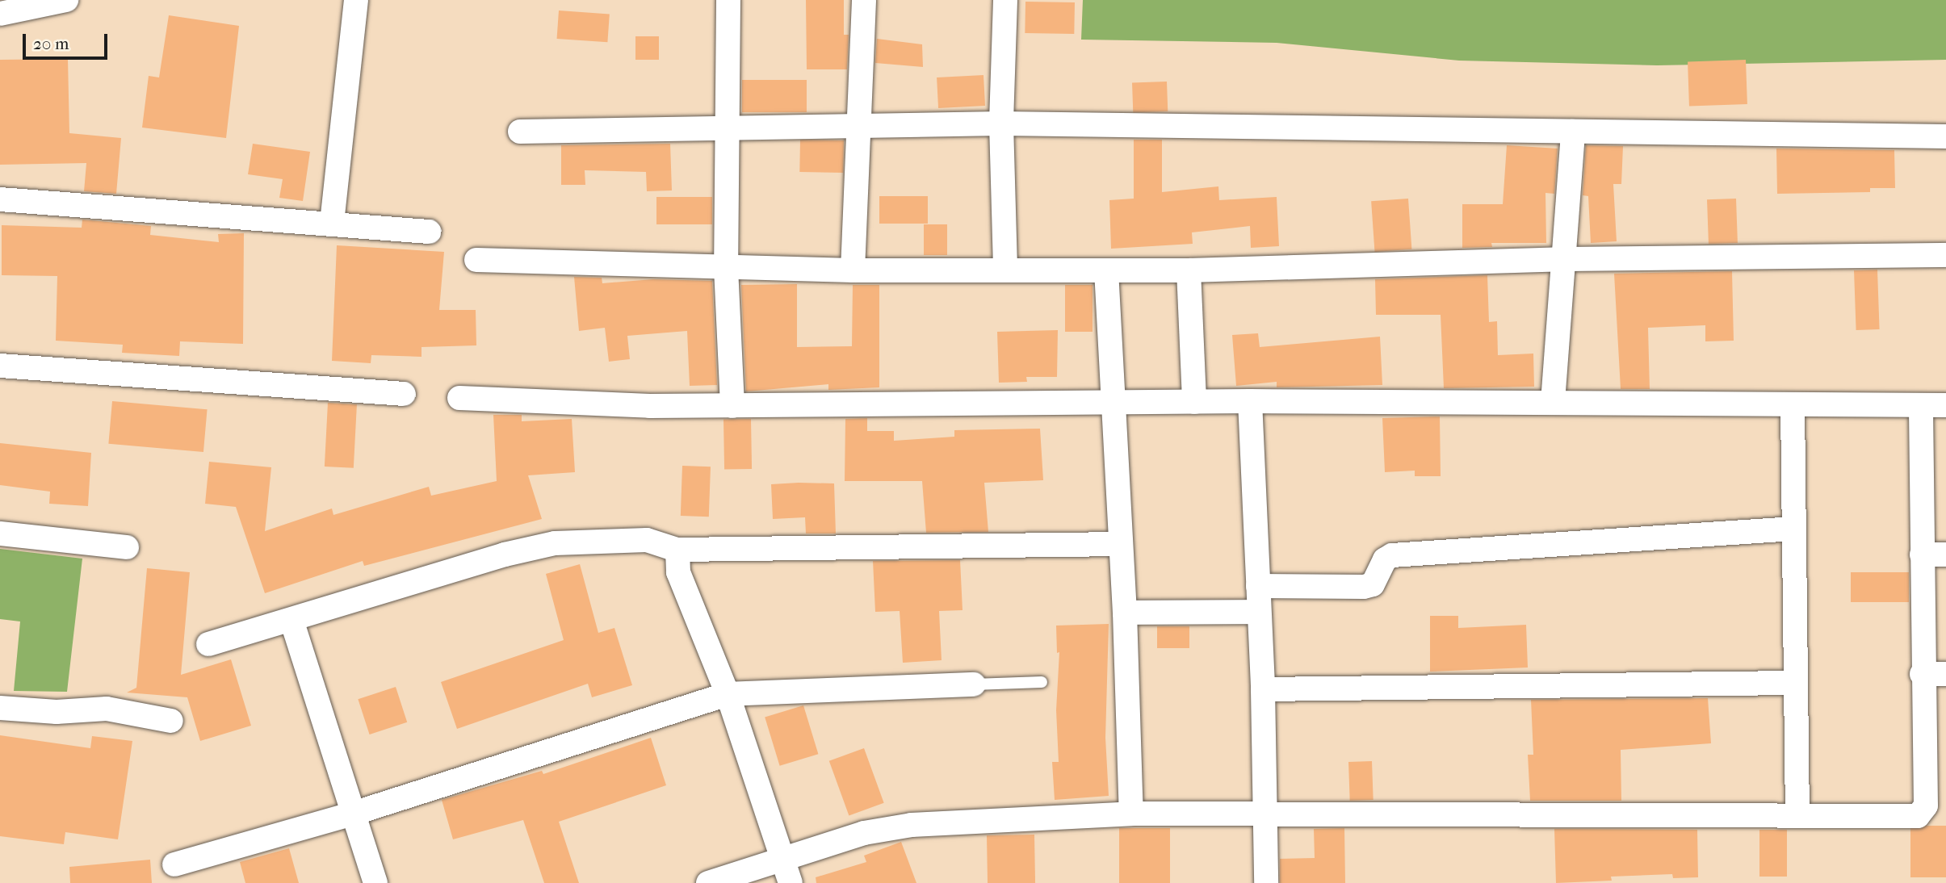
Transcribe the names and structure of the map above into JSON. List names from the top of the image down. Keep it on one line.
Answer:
{"scale_bar":"20 m"}
